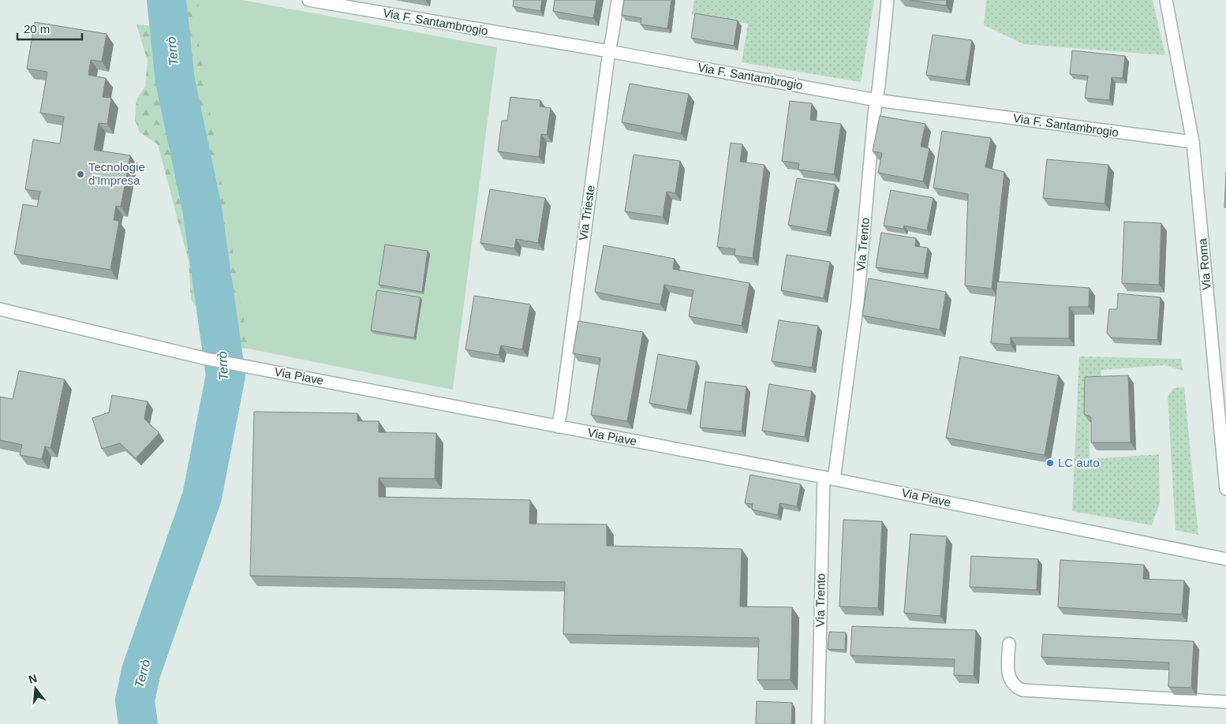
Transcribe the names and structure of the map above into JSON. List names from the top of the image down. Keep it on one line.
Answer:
{"streets":{"street":["Via F. Santambrogio","Via Trieste","Via Trento","Via Roma","Via Piave"]},"crossings":[["Via F. Santambrogio","Via Trieste"],["Via F. Santambrogio","Via Trento"],["Via F. Santambrogio","Via Roma"],["Via Trieste","Via Piave"],["Via Trento","Via Piave"]],"water":["Terrò"],"places":["Tecnologie d'Impresa","LC auto"],"scale_bar":"20 m","north":"top"}
